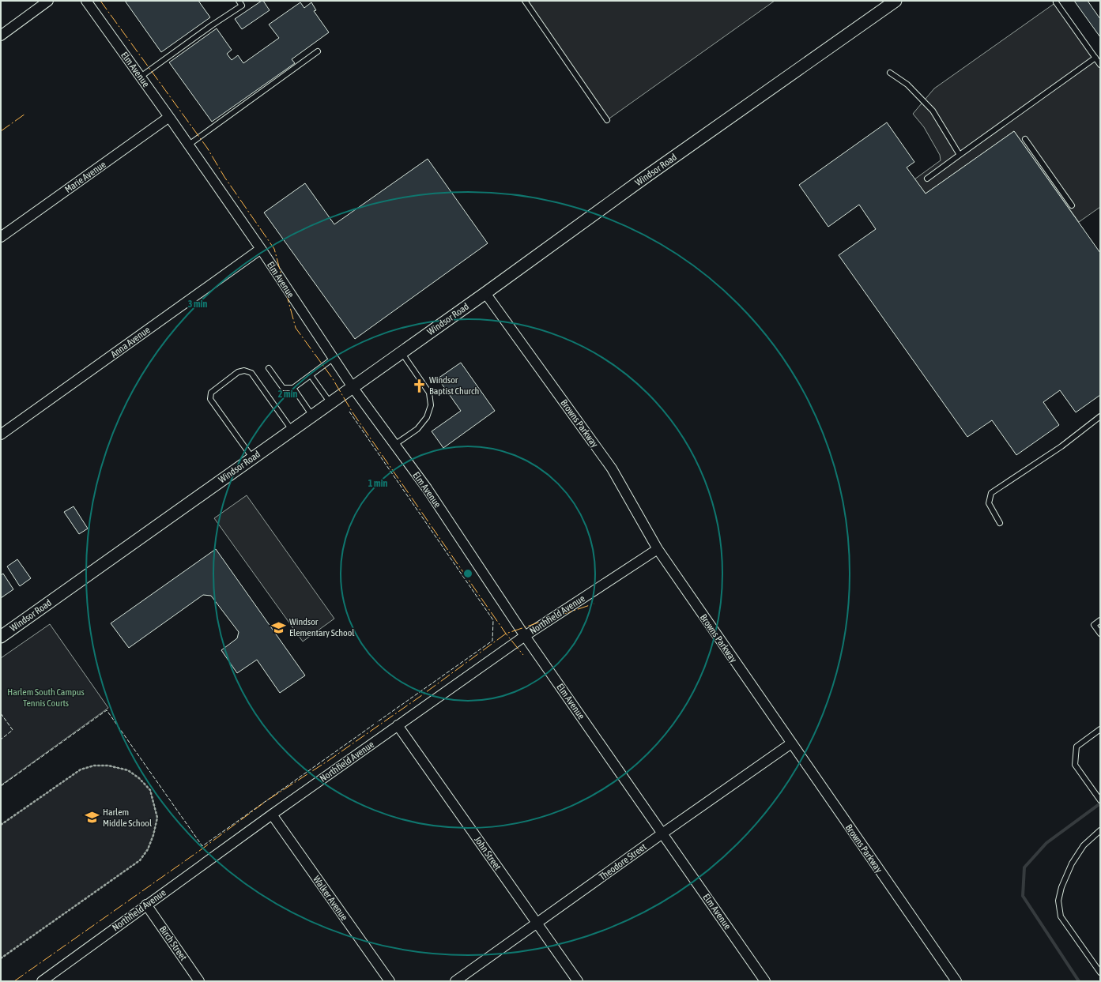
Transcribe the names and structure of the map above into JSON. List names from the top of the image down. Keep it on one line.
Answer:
{"streets":{"street":["Elm Avenue","Windsor Road","Marie Avenue","Anna Avenue","Browns Parkway","Northfield Avenue","John Street","Theodore Street","Walker Avenue","Birch Street"]},"crossings":[["Elm Avenue","Windsor Road"],["Elm Avenue","Marie Avenue"],["Elm Avenue","Anna Avenue"],["Elm Avenue","Northfield Avenue"],["Elm Avenue","Theodore Street"],["Windsor Road","Browns Parkway"],["Browns Parkway","Northfield Avenue"],["Browns Parkway","Theodore Street"],["Northfield Avenue","John Street"],["Northfield Avenue","Walker Avenue"],["Northfield Avenue","Birch Street"],["John Street","Theodore Street"]],"parks":["Harlem South Campus Tennis Courts"],"places":{"church":["Windsor Baptist Church"],"school or university":["Windsor Elementary School","Harlem Middle School"]},"rings":["3 min","2 min","1 min"]}
